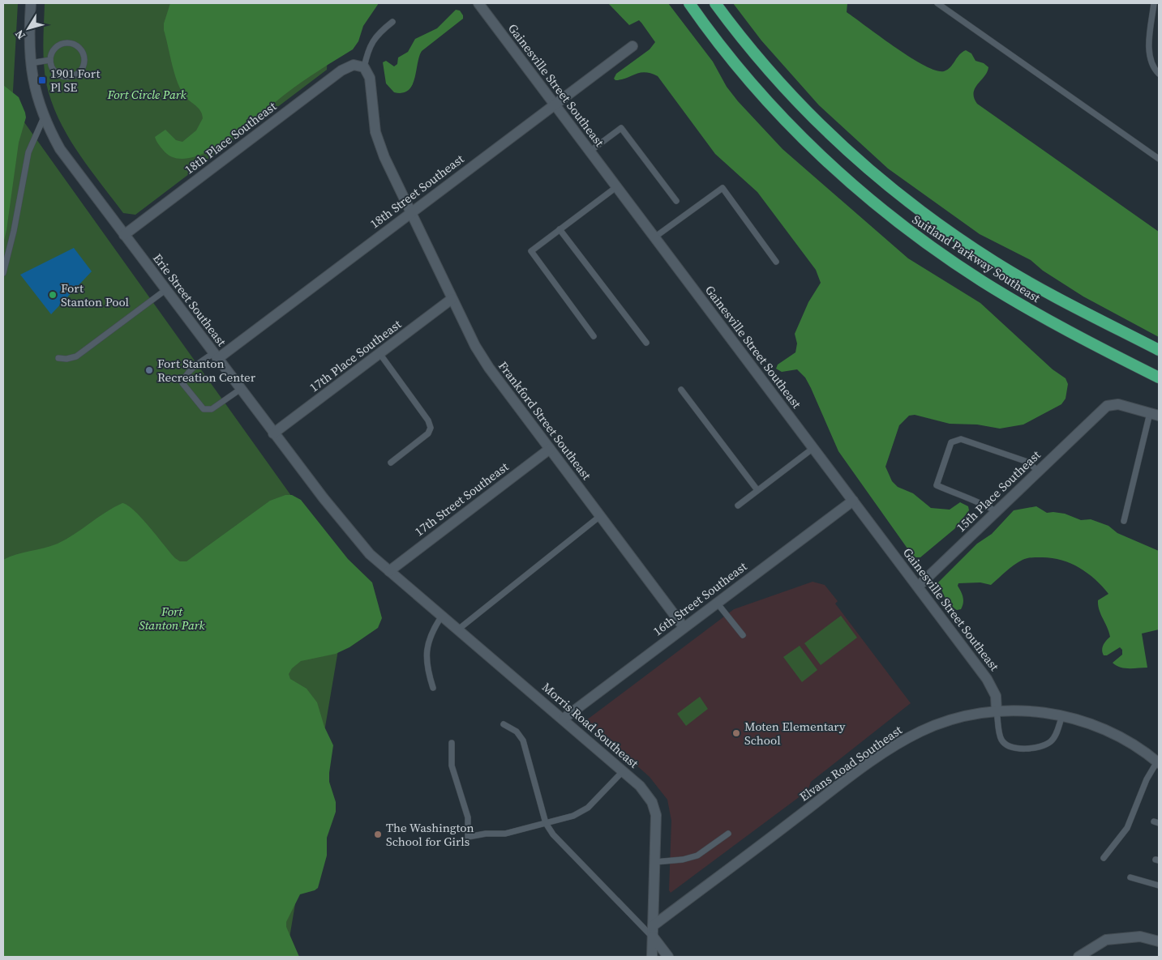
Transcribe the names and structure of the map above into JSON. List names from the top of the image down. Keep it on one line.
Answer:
{"streets":{"highway":["Suitland Parkway Southeast"],"street":["Gainesville Street Southeast","18th Place Southeast","18th Street Southeast","Erie Street Southeast","17th Place Southeast","Frankford Street Southeast","15th Place Southeast","17th Street Southeast","16th Street Southeast","Morris Road Southeast","Elvans Road Southeast"]},"crossings":[["Gainesville Street Southeast","18th Street Southeast"],["Gainesville Street Southeast","15th Place Southeast"],["Gainesville Street Southeast","16th Street Southeast"],["Gainesville Street Southeast","Elvans Road Southeast"],["18th Place Southeast","Erie Street Southeast"],["18th Street Southeast","Erie Street Southeast"],["18th Street Southeast","Frankford Street Southeast"],["Erie Street Southeast","17th Place Southeast"],["Erie Street Southeast","17th Street Southeast"],["Erie Street Southeast","Morris Road Southeast"],["17th Place Southeast","Frankford Street Southeast"],["Frankford Street Southeast","17th Street Southeast"],["Frankford Street Southeast","16th Street Southeast"],["17th Street Southeast","Morris Road Southeast"],["16th Street Southeast","Morris Road Southeast"],["Morris Road Southeast","Elvans Road Southeast"]],"parks":["Fort Circle Park","Fort Stanton Park"],"places":{"transit":["1901 Fort Pl SE"],"other":["Fort Stanton Pool","Fort Stanton Recreation Center","Moten Elementary School","The Washington School for Girls"]},"north":"bottom left"}
